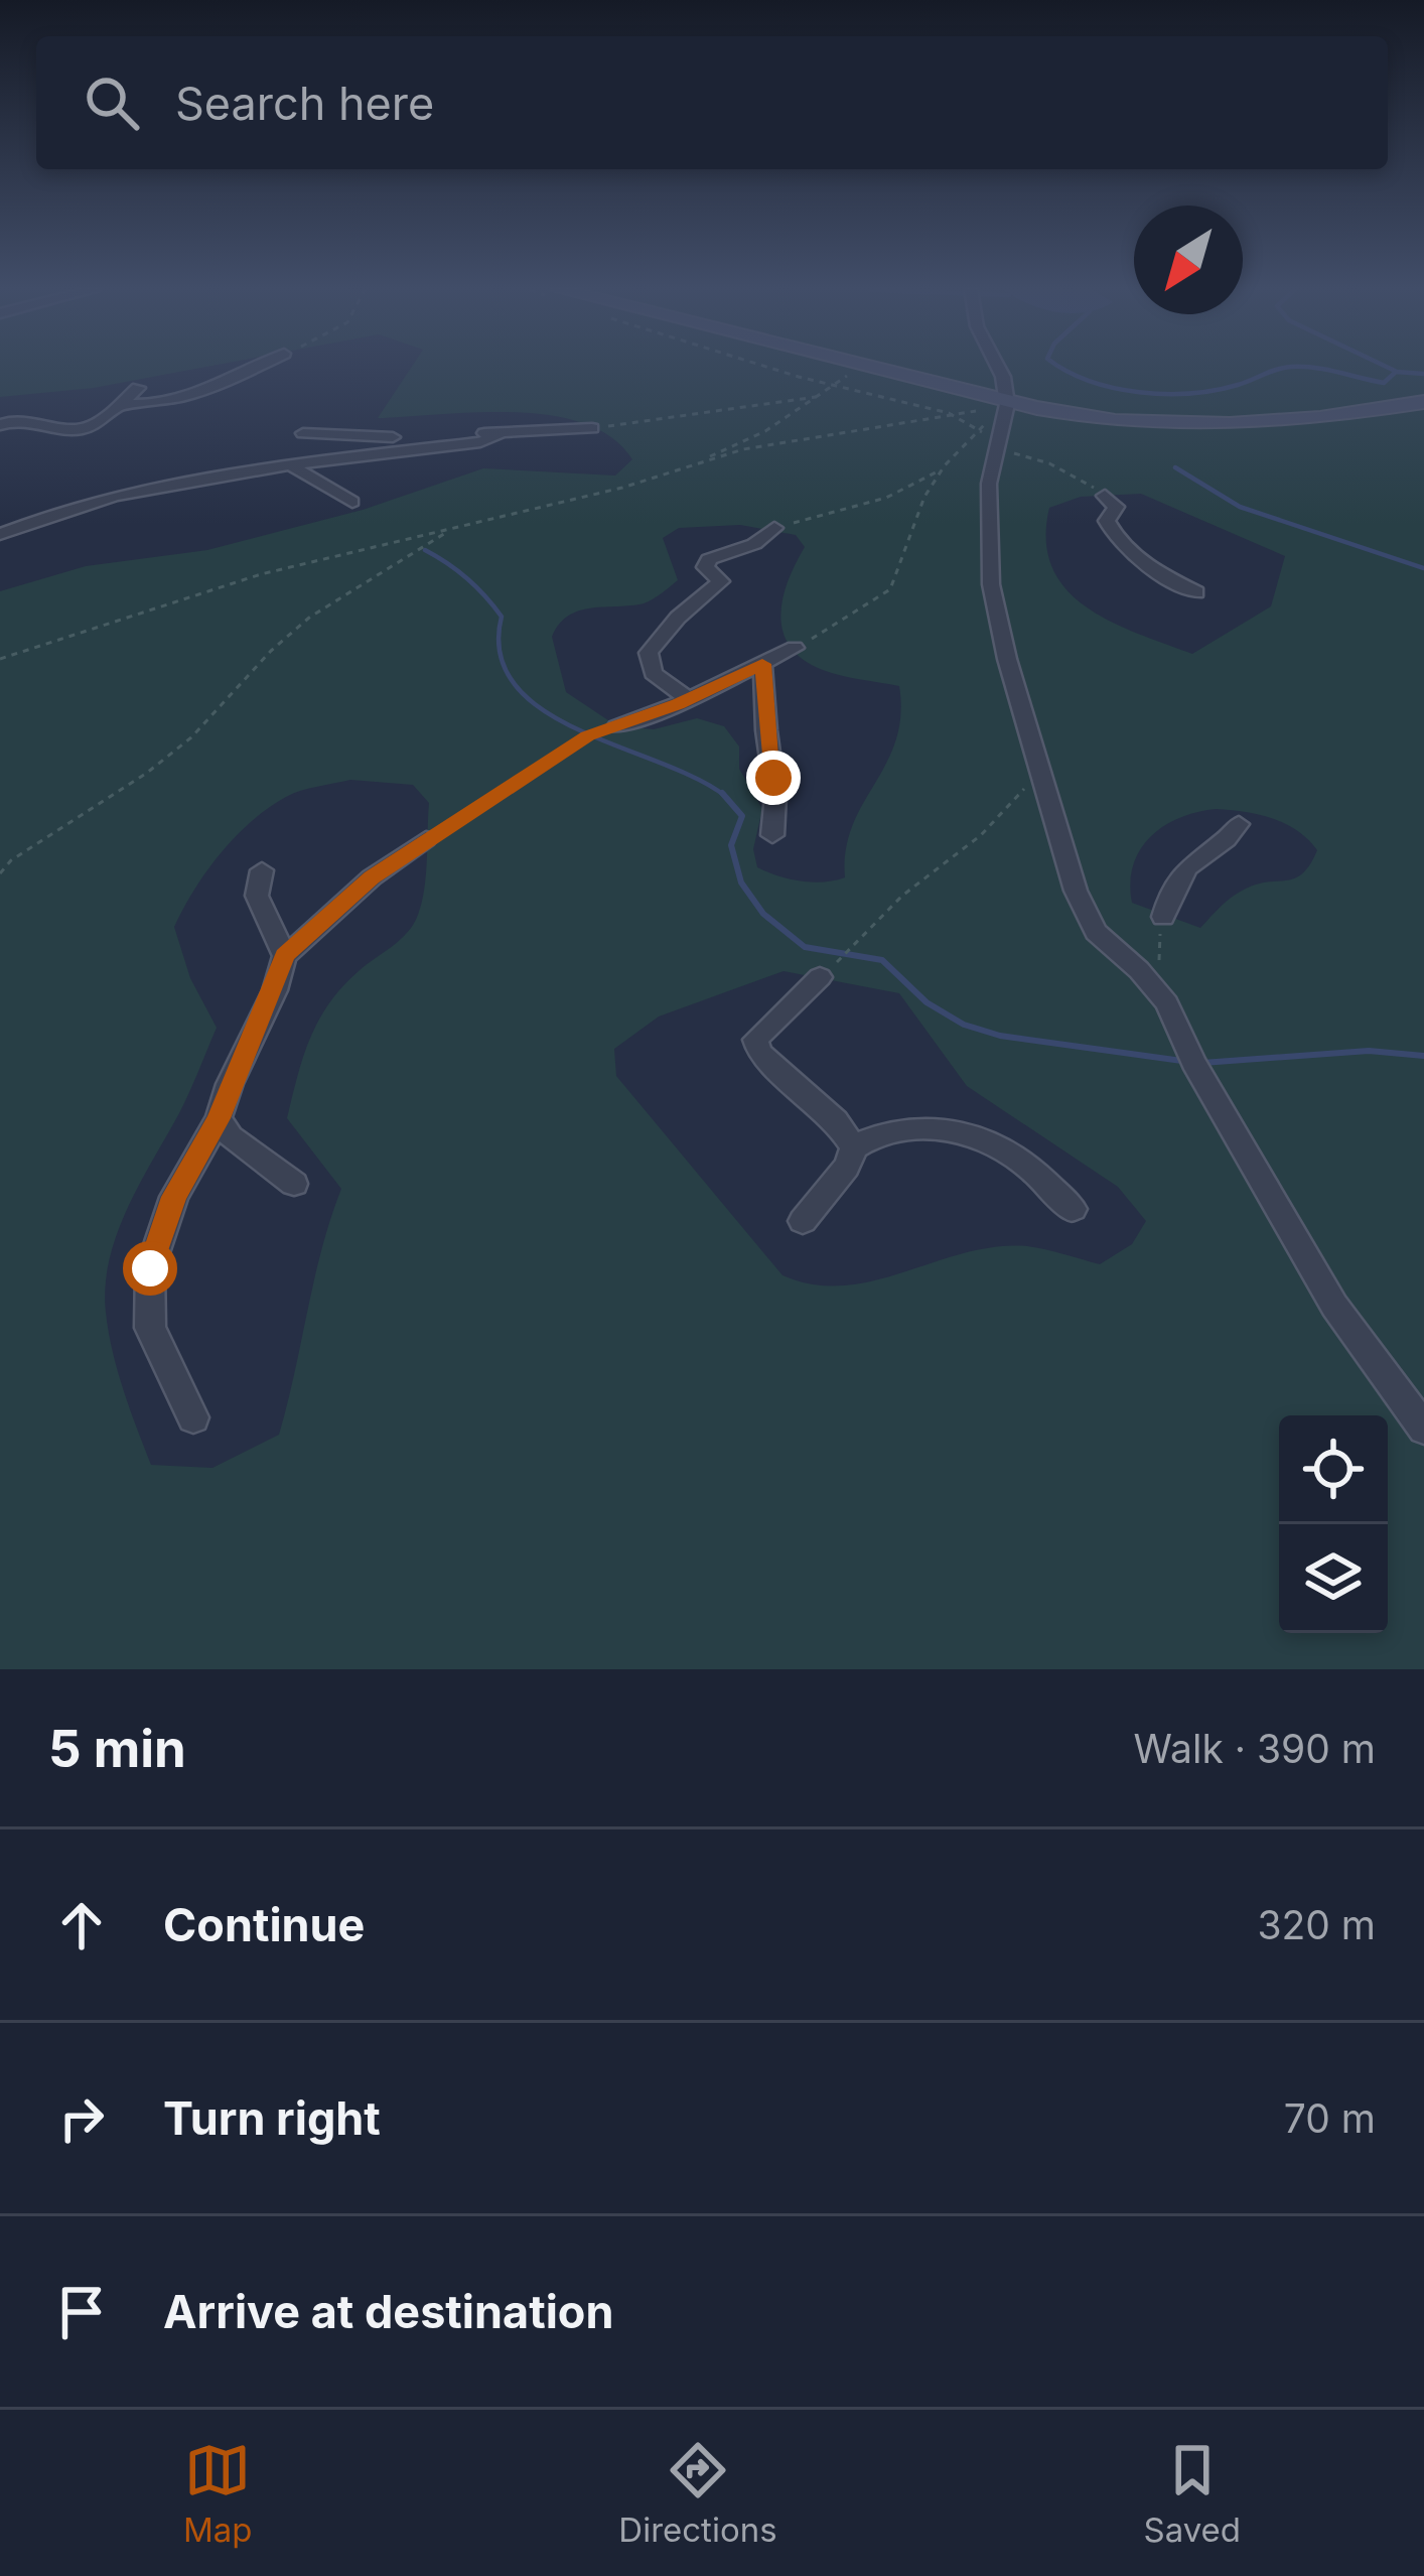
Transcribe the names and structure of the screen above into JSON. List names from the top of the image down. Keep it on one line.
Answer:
{"north":"bottom left","page":{"search":"Search here","heading":["5 min","Walk · 390 m"],"list":[["Continue","320 m"],["Turn right","70 m"],"Arrive at destination"],"nav":["Map","Directions","Saved"]}}
